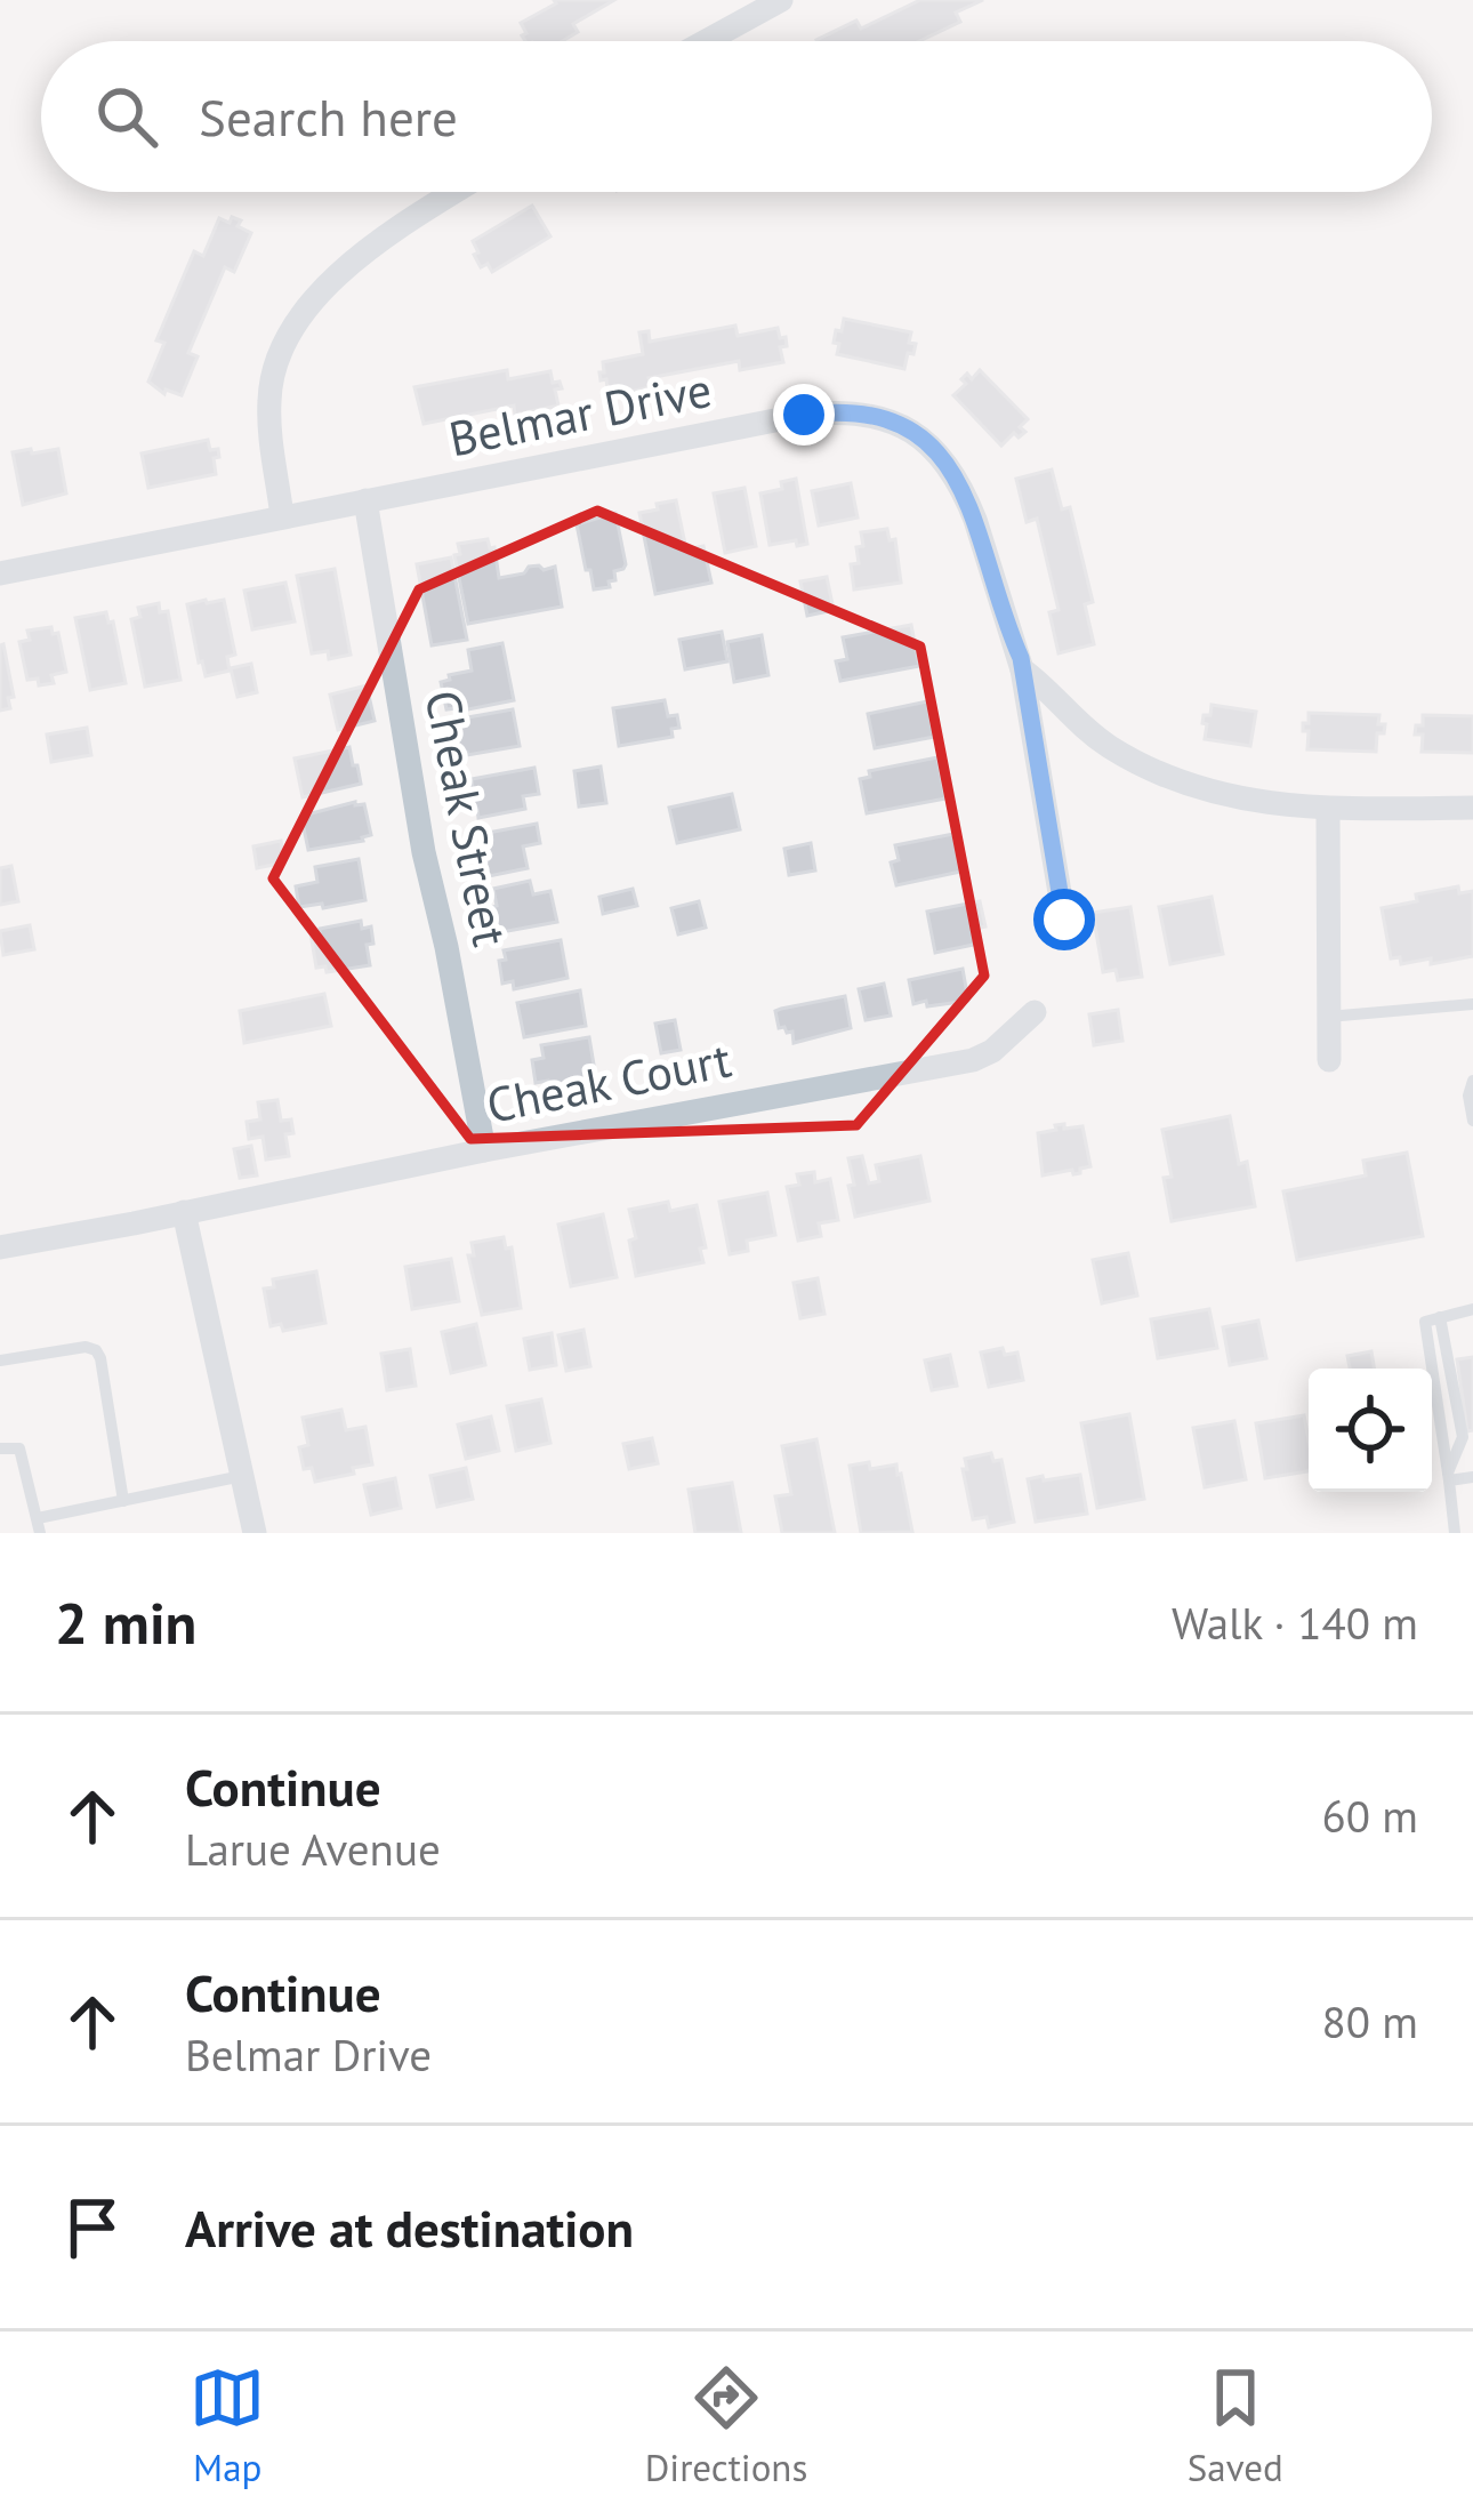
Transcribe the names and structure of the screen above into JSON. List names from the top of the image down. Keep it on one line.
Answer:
{"streets":{"street":["Belmar Drive","Cheak Street","Cheak Court"]},"crossings":[["Belmar Drive","Cheak Street"],["Cheak Street","Cheak Court"]],"page":{"search":"Search here","heading":["2 min","Walk · 140 m"],"list":[["Continue","Larue Avenue","60 m"],["Continue","Belmar Drive","80 m"],"Arrive at destination"],"nav":["Map","Directions","Saved"]}}
